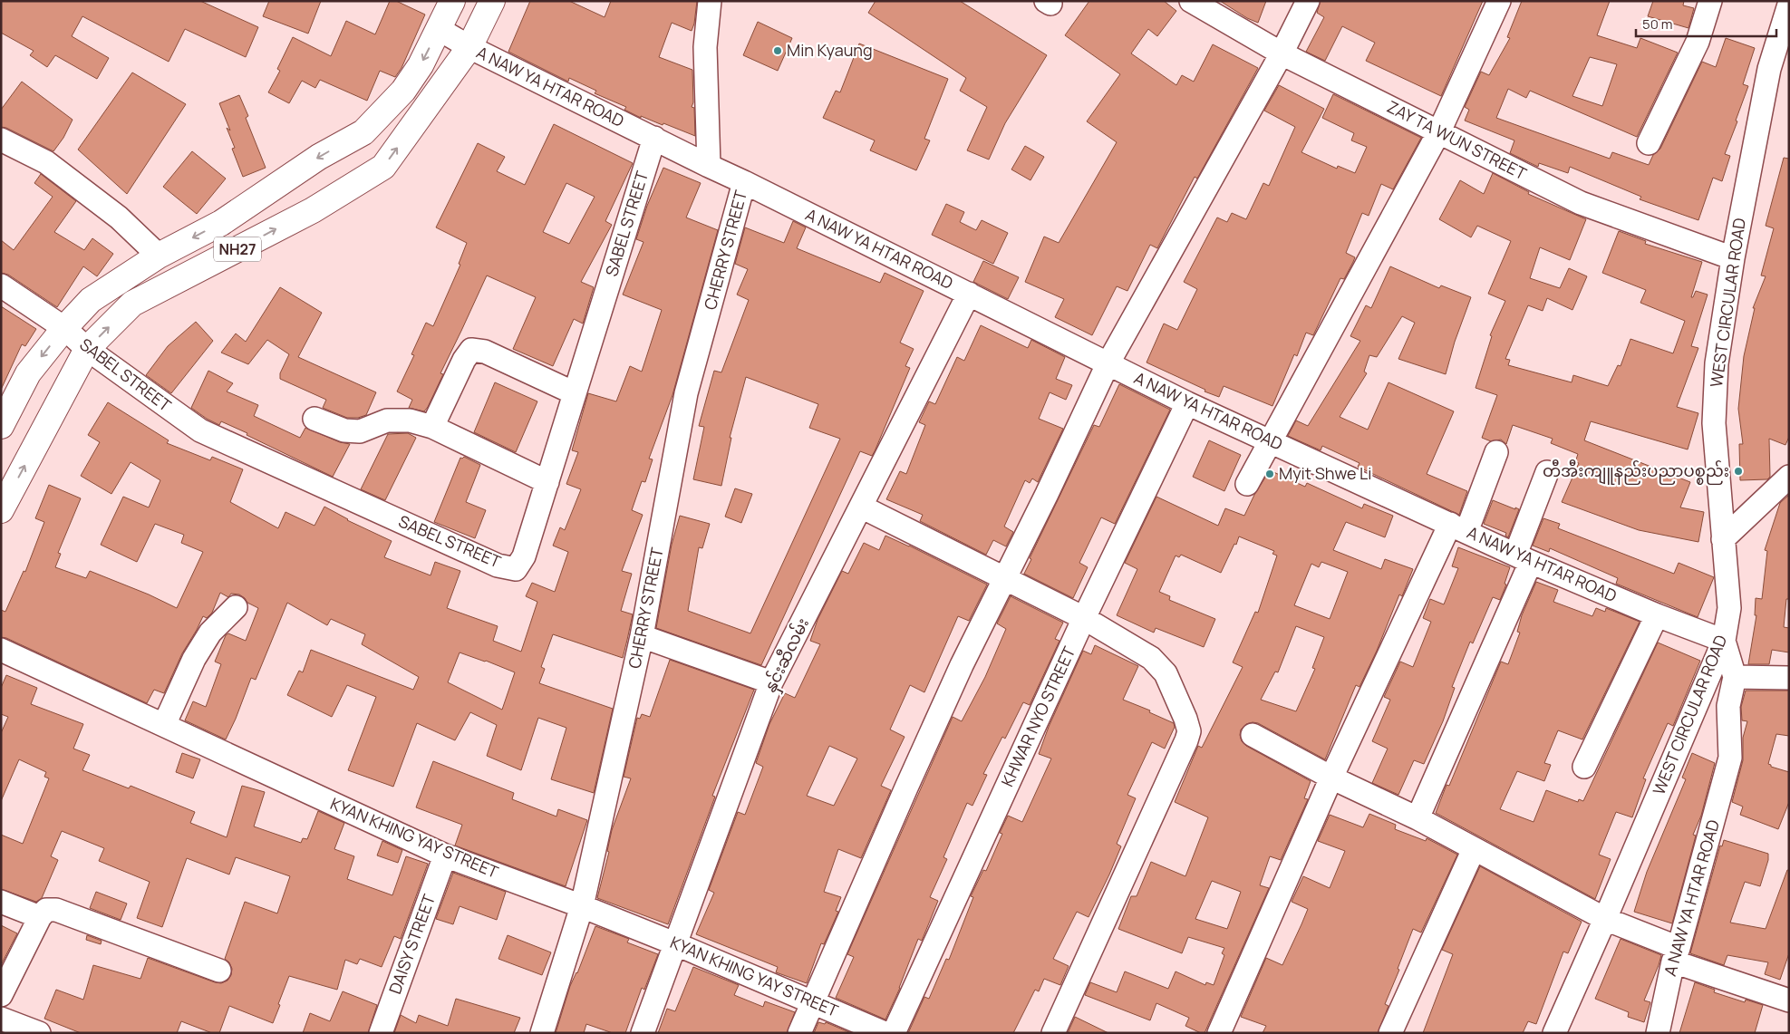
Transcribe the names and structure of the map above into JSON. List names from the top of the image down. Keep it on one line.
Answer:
{"streets":{"highway":["NH27"],"street":["A NAW YA HTAR ROAD","ZAY TA WUN STREET","SABEL STREET","CHERRY STREET","WEST CIRCULAR ROAD","နှင်းဆီလမ်း","KHWAR NYO STREET","KYAN KHING YAY STREET","DAISY STREET"]},"crossings":[["A NAW YA HTAR ROAD","SABEL STREET"],["A NAW YA HTAR ROAD","NH27"],["A NAW YA HTAR ROAD","CHERRY STREET"],["A NAW YA HTAR ROAD","WEST CIRCULAR ROAD"],["A NAW YA HTAR ROAD","နှင်းဆီလမ်း"],["A NAW YA HTAR ROAD","KHWAR NYO STREET"],["ZAY TA WUN STREET","WEST CIRCULAR ROAD"],["SABEL STREET","NH27"],["CHERRY STREET","KYAN KHING YAY STREET"],["နှင်းဆီလမ်း","KYAN KHING YAY STREET"],["KYAN KHING YAY STREET","DAISY STREET"]],"places":["Min Kyaung","တီအီးကျူနည်းပညာပစ္စည်း","Myit Shwe Li"],"scale_bar":"50 m"}
